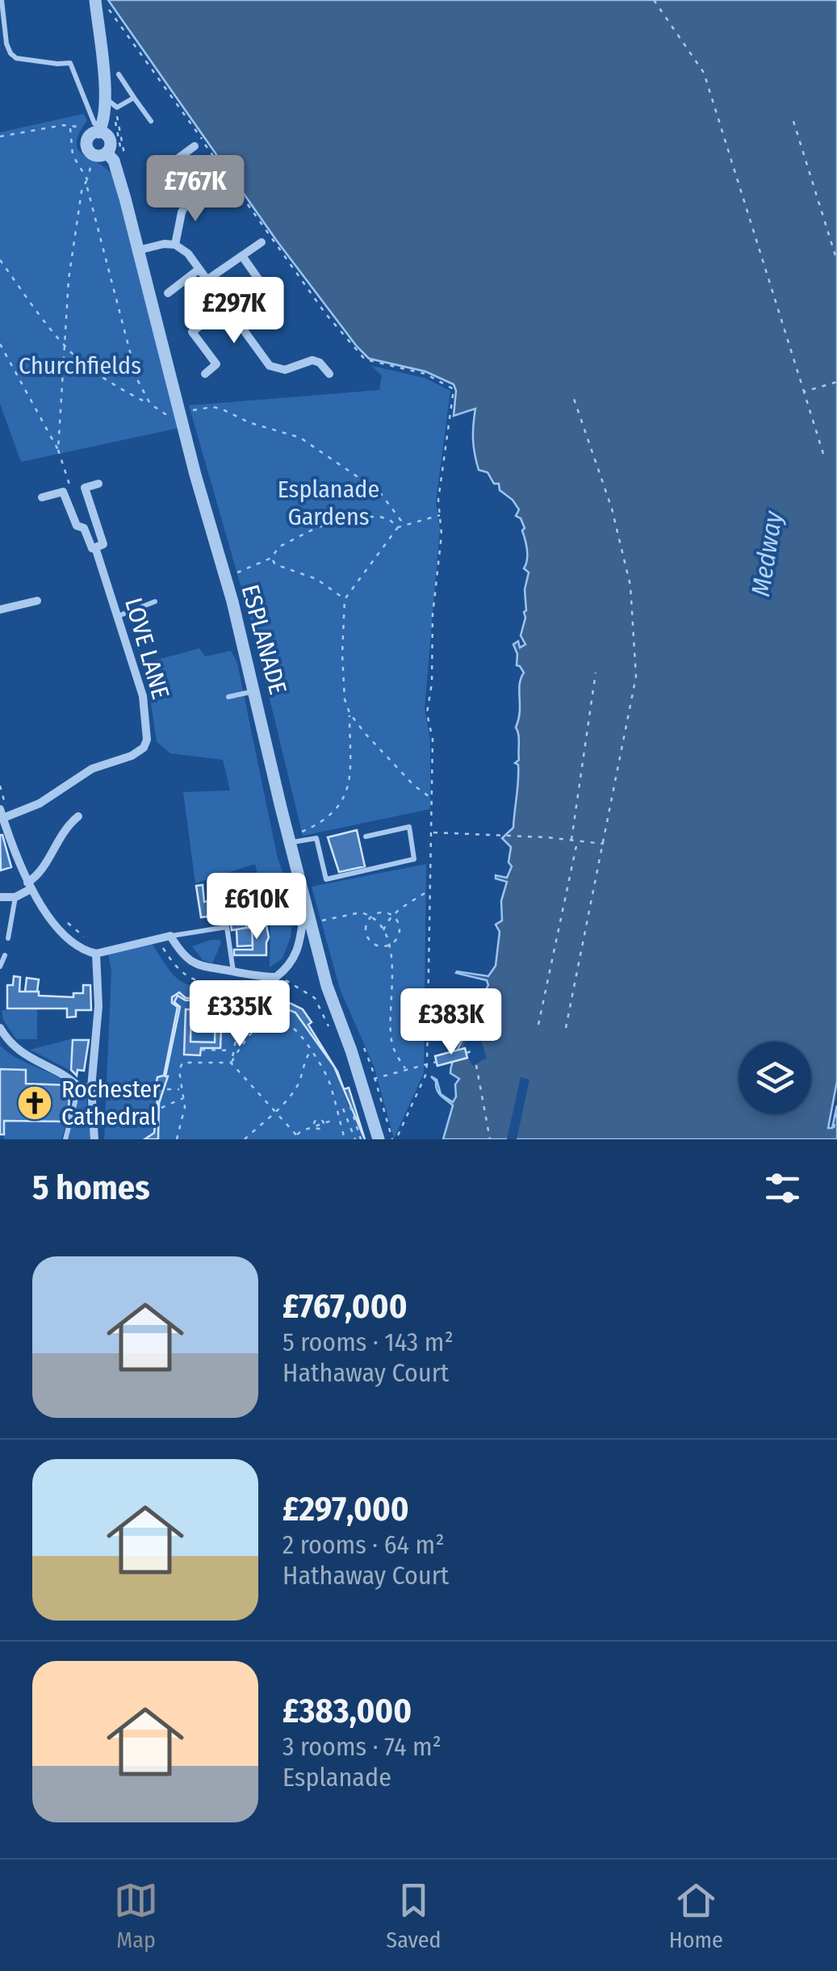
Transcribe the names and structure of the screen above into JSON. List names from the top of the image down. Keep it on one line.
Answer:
{"streets":{"street":["ESPLANADE","LOVE LANE"]},"water":["Medway"],"parks":["Churchfields","Esplanade Gardens"],"places":{"church":["Rochester Cathedral"]},"page":{"price":["£767K","£297K","£610K","£335K","£383K"],"heading":"5 homes","list":[{"name":"£767,000","note":"5 rooms · 143 m² · Hathaway Court"},{"name":"£297,000","note":"2 rooms · 64 m² · Hathaway Court"},{"name":"£383,000","note":"3 rooms · 74 m² · Esplanade"}],"tabs":["Map","Saved","Home"]}}
